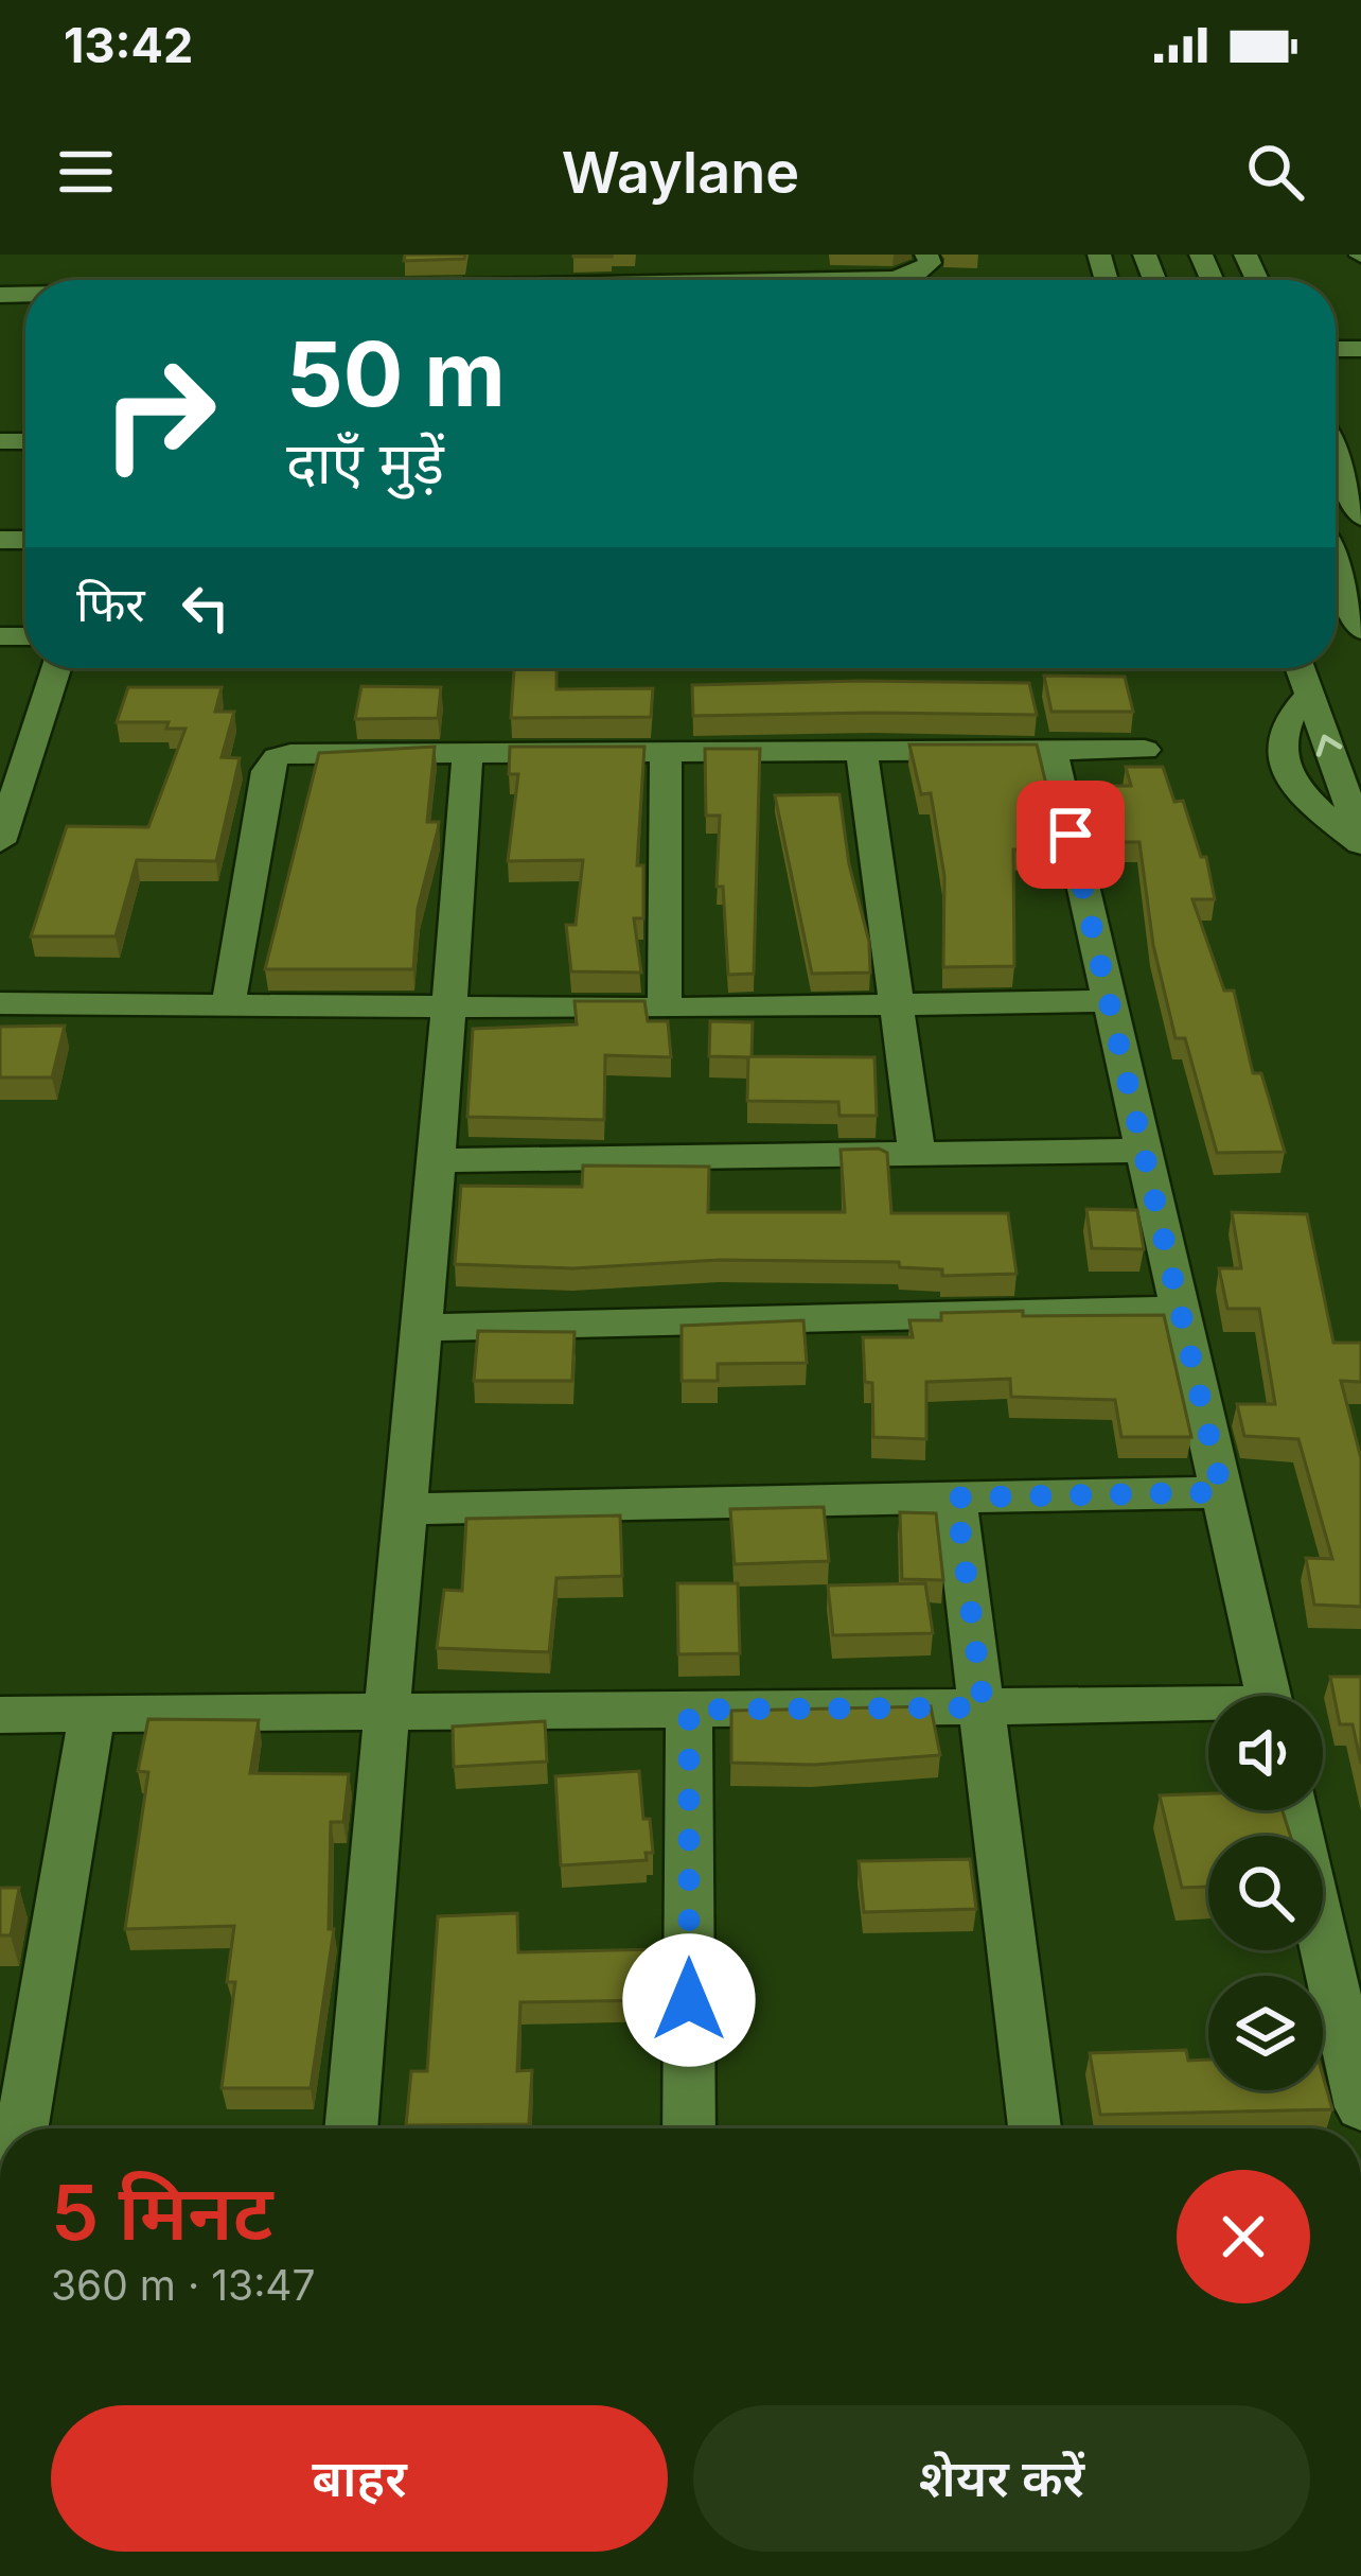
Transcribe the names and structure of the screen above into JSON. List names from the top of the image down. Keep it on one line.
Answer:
{"page":{"status":"13:42","header":"Waylane","turn":["50 m","दाएँ मुड़ें"],"then":"फिर","heading":["5 मिनट","360 m · 13:47"],"buttons":["बाहर","शेयर करें"]}}
